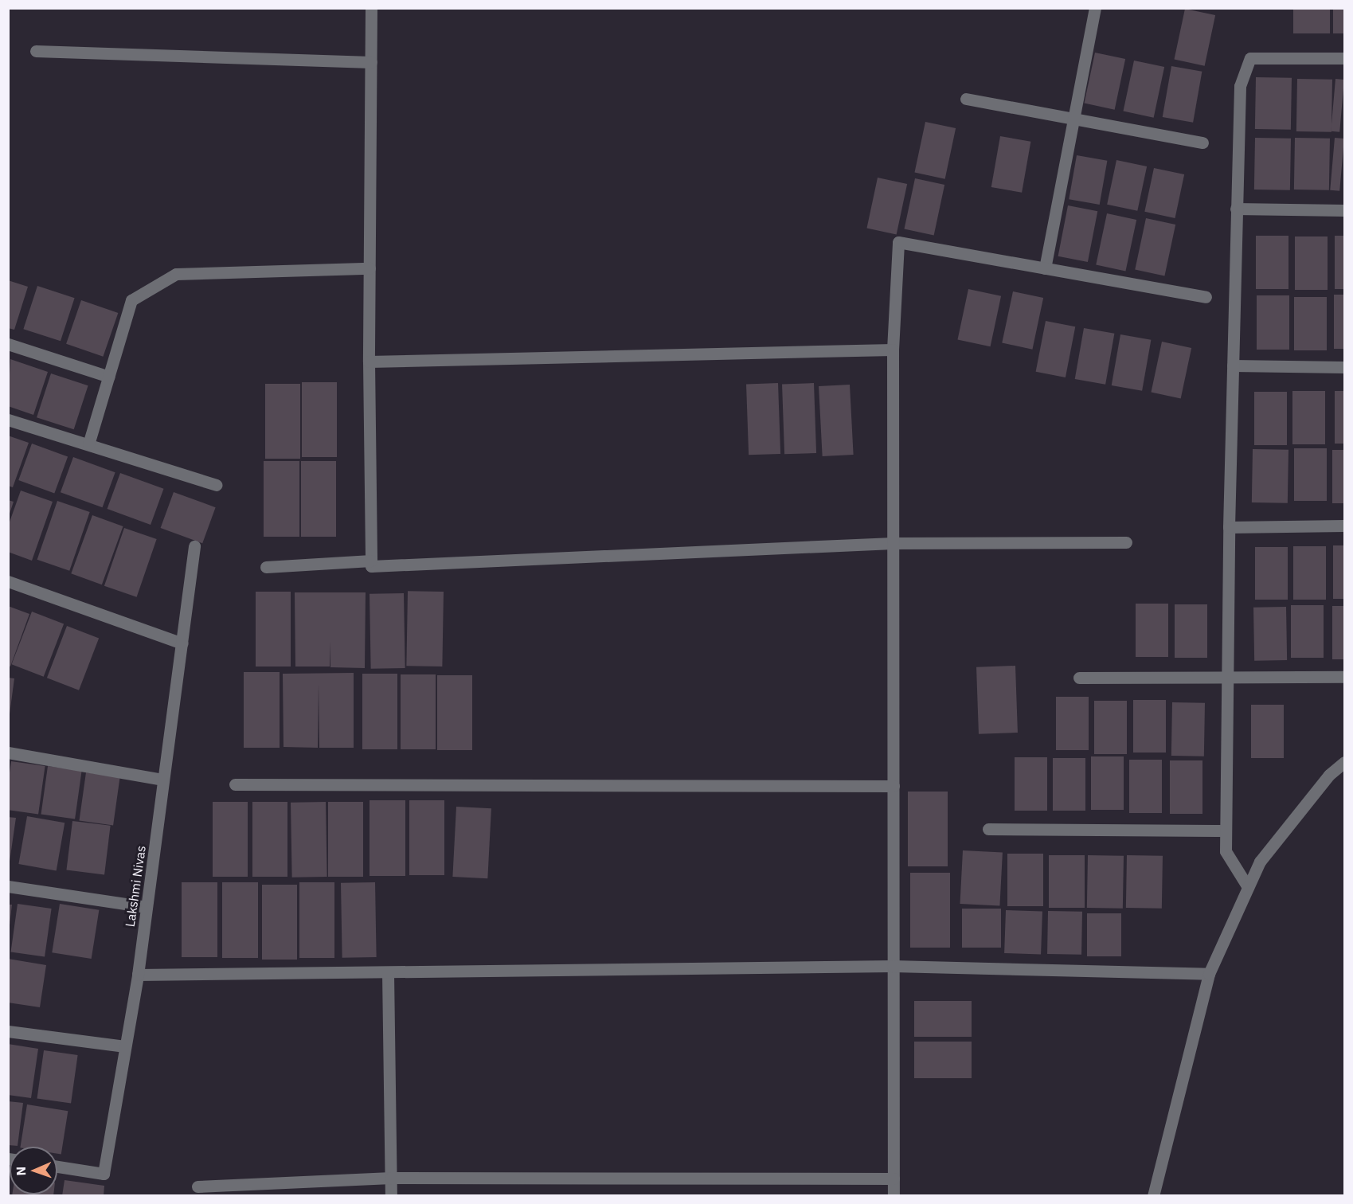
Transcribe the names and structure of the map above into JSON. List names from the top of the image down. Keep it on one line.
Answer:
{"streets":{"street":["Lakshmi Nivas"]},"north":"left"}
